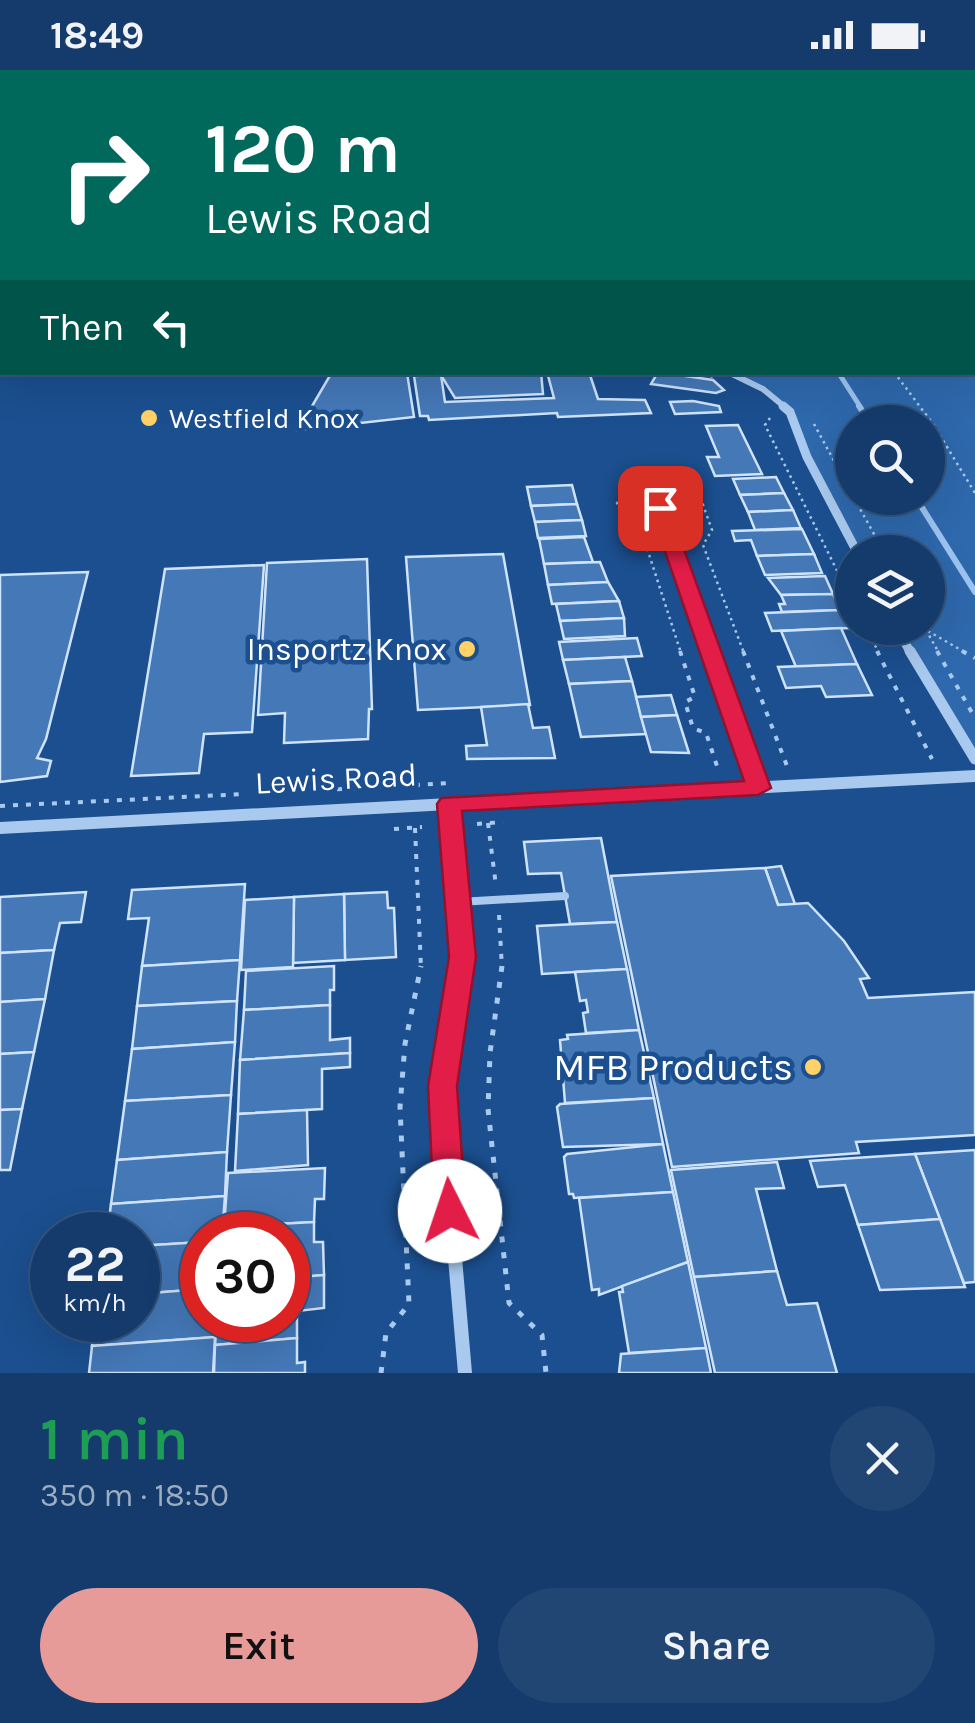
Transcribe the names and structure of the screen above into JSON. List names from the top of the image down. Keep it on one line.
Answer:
{"streets":{"street":["Lewis Road"]},"places":["Westfield Knox","Insportz Knox","MFB Products"],"page":{"status":"18:49","turn":["120 m","Lewis Road"],"then":"Then","speed":"22 km/h","limit":"30","heading":["1 min","350 m · 18:50"],"buttons":["Exit","Share"]}}
